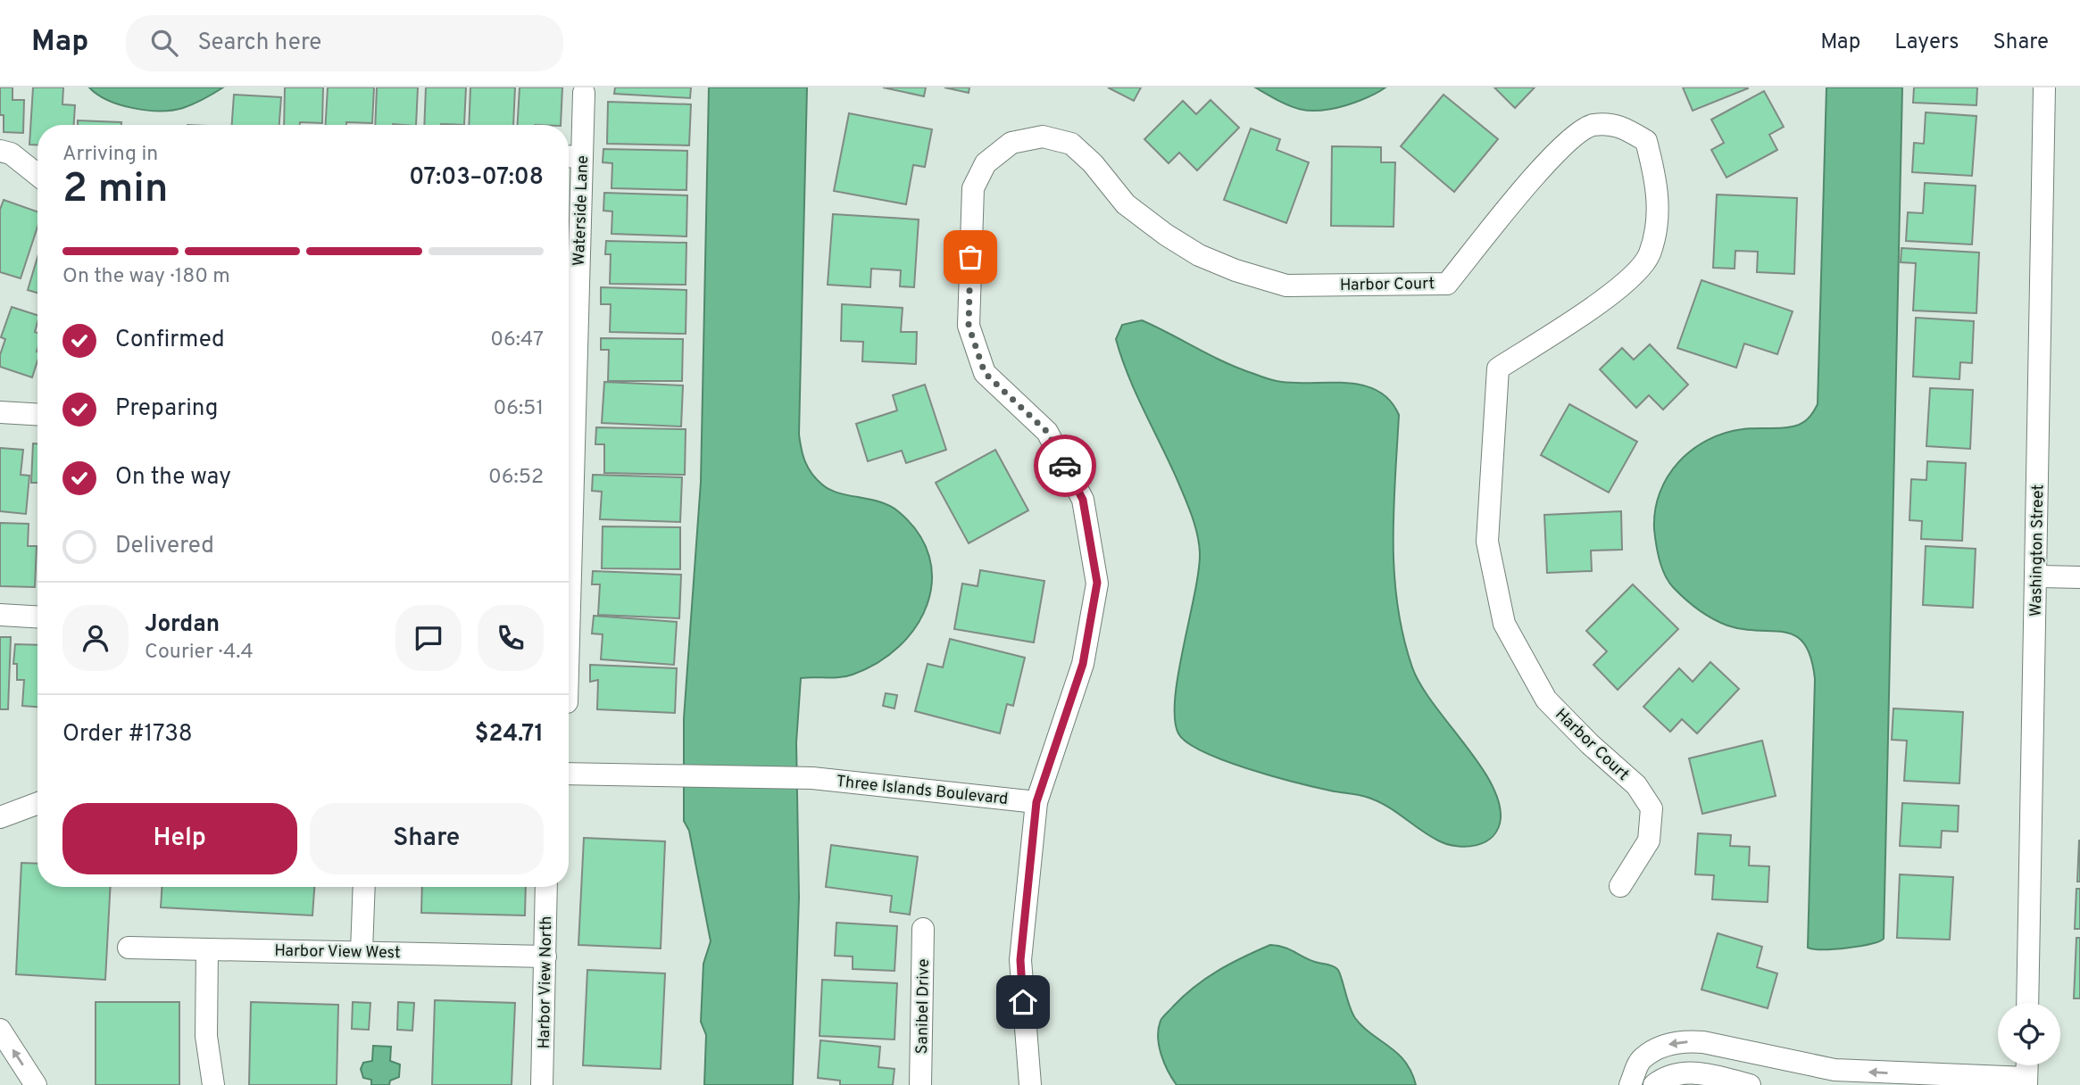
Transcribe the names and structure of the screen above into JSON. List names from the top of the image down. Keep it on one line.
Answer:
{"streets":{"street":["Waterside Lane","Harbor Court","Washington Street","Three Islands Boulevard","Harbor View West","Harbor View North","Sanibel Drive"]},"crossings":[["Harbor Court","Three Islands Boulevard"],["Harbor View West","Harbor View North"]],"page":{"header":"Map","search":"Search here","nav":["Map","Layers","Share"],"heading":["2 min","Arriving in","07:03–07:08"],"panel":["Jordan","Courier · 4.4","Order #1738","$24.71"],"bar":"On the way · 180 m","list":[["Confirmed","06:47"],["Preparing","06:51"],["On the way","06:52"],"Delivered"],"buttons":["Help","Share"]}}
